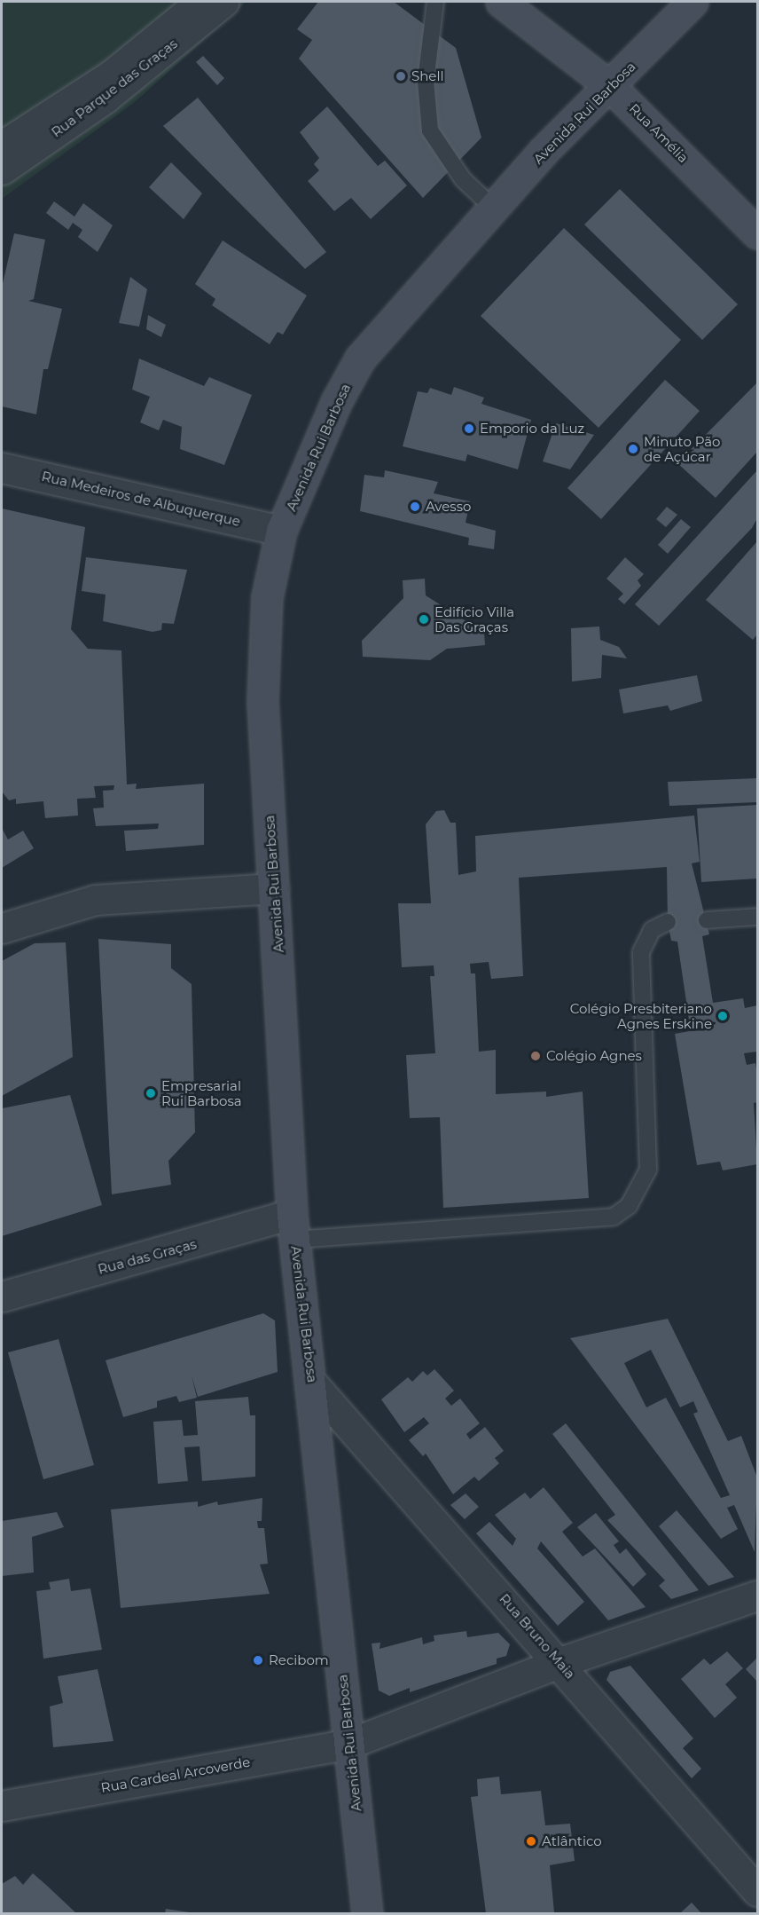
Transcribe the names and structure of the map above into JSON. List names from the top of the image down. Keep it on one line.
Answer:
{"streets":{"main road":["Avenida Rui Barbosa","Rua Amélia"],"street":["Rua Parque das Graças","Rua Medeiros de Albuquerque","Rua das Graças","Rua Bruno Maia","Rua Cardeal Arcoverde"]},"crossings":[["Avenida Rui Barbosa","Rua Amélia"],["Avenida Rui Barbosa","Rua Medeiros de Albuquerque"],["Avenida Rui Barbosa","Rua das Graças"],["Avenida Rui Barbosa","Rua Bruno Maia"],["Avenida Rui Barbosa","Rua Cardeal Arcoverde"],["Rua Bruno Maia","Rua Cardeal Arcoverde"]],"places":["Shell","Emporio da Luz","Minuto Pão de Açúcar","Avesso","Edifício Villa Das Graças","Colégio Presbiteriano Agnes Erskine","Colégio Agnes","Empresarial Rui Barbosa","Recibom","Atlântico"]}
